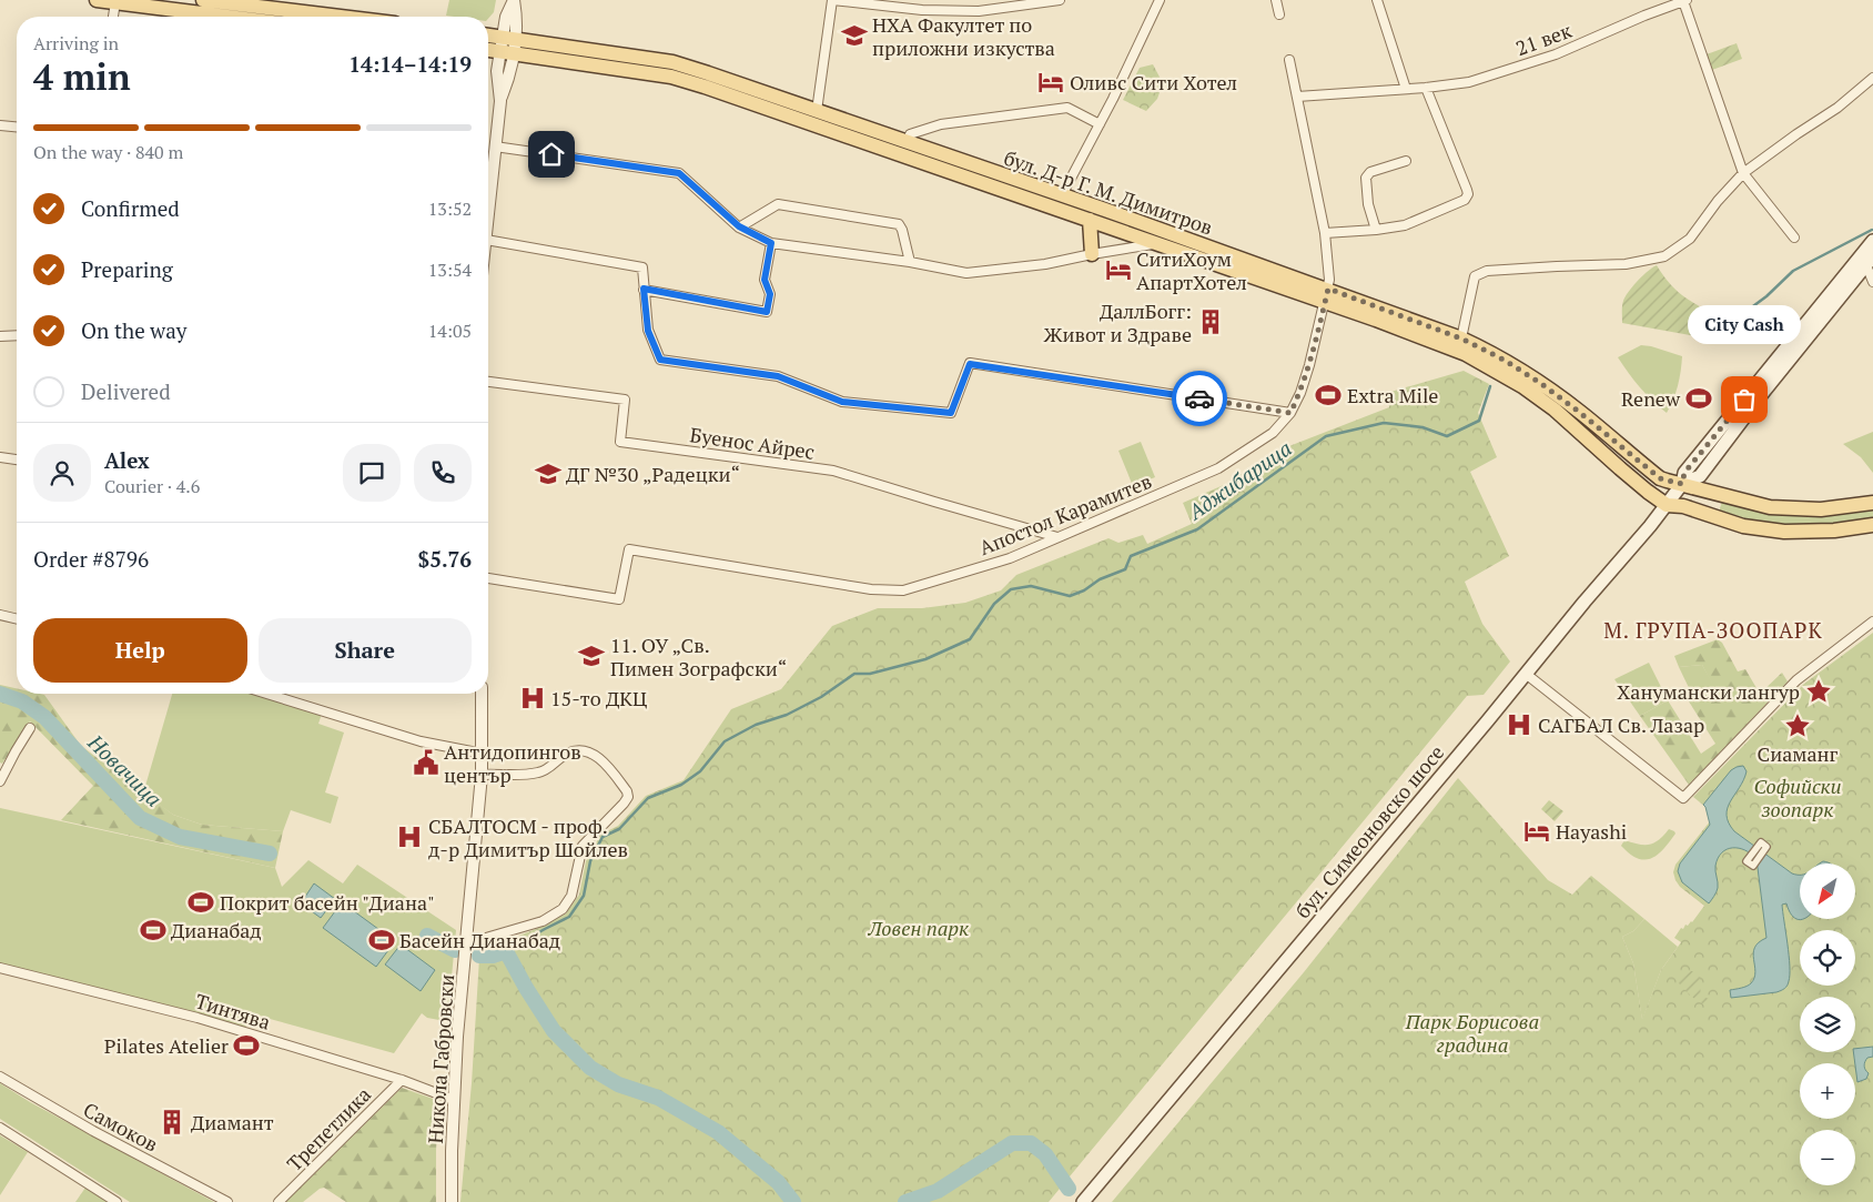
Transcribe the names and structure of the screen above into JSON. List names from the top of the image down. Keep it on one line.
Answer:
{"streets":{"main road":["бул. Д-р Г. М. Димитров","бул. Симеоновско шосе"],"street":["21 век","Буенос Айрес","Апостол Карамитев","Тинтява","Никола Габровски","Самоков","Трепетлика"]},"crossings":[["21 век","Апостол Карамитев"],["бул. Д-р Г. М. Димитров","Апостол Карамитев"],["бул. Д-р Г. М. Димитров","бул. Симеоновско шосе"],["Буенос Айрес","Апостол Карамитев"],["Тинтява","Никола Габровски"],["Тинтява","Трепетлика"]],"districts":["М. ГРУПА-ЗООПАРК"],"water":["Аджибарица","Новачица"],"parks":["Софийски зоопарк","Ловен парк","Парк Борисова градина"],"places":{"school or university":["НХА Факултет по приложни изкуства","ДГ №30 „Радецки“","11. ОУ „Св. Пимен Зографски“"],"hotel":["Оливс Сити Хотел","СитиХоум АпартХотел","Hayashi"],"building":["ДаллБогг: Живот и Здраве","Диамант"],"sports":["Extra Mile","Renew","Покрит басейн \"Диана\"","Дианабад","Басейн Дианабад","Pilates Atelier"],"other":["City Cash"],"place":["Ханумански лангур","Сиаманг"],"hospital":["15-то ДКЦ","САГБАЛ Св. Лазар","СБАЛТОСМ - проф. д-р Димитър Шойлев"],"public building":["Антидопингов център"]},"north":"bottom left","page":{"heading":["4 min","Arriving in","14:14–14:19"],"panel":["Alex","Courier · 4.6","Order #8796","$5.76"],"bar":"On the way · 840 m","list":[["Confirmed","13:52"],["Preparing","13:54"],["On the way","14:05"],"Delivered"],"bubble":"City Cash","buttons":["Help","Share"],"map_buttons":["+","−"]}}
